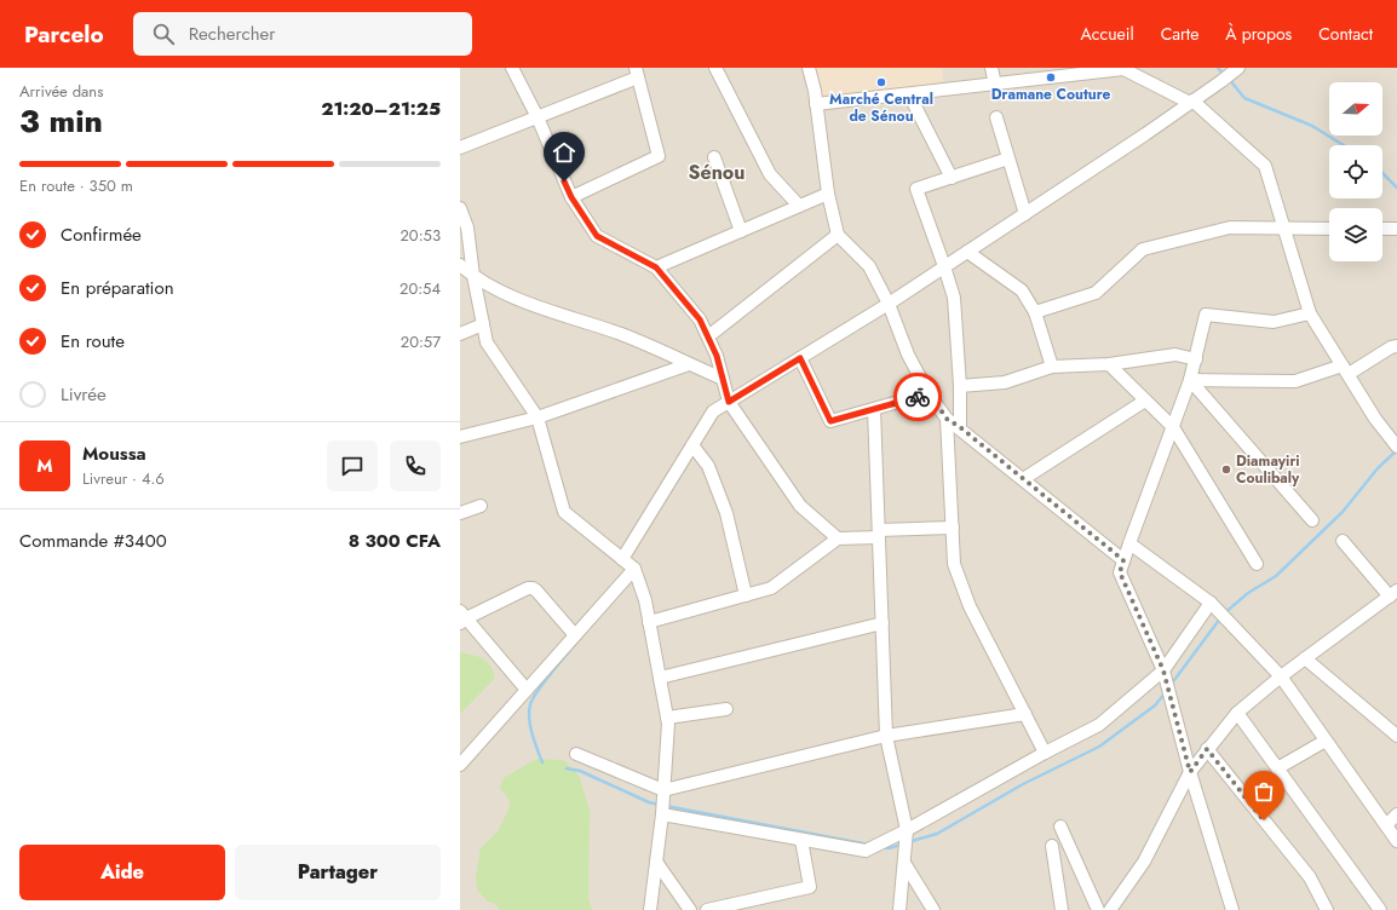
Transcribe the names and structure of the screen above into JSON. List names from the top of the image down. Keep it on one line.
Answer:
{"districts":["Sénou"],"places":["Dramane Couture","Marché Central de Sénou","Diamayiri Coulibaly"],"north":"right","page":{"header":"Parcelo","search":"Rechercher","nav":["Accueil","Carte","À propos","Contact"],"heading":["3 min","Arrivée dans","21:20–21:25"],"panel":["Moussa","Livreur · 4.6","Commande #3400","8 300 CFA"],"bar":"En route · 350 m","list":[["Confirmée","20:53"],["En préparation","20:54"],["En route","20:57"],"Livrée"],"round":"M","buttons":["Aide","Partager"]}}
